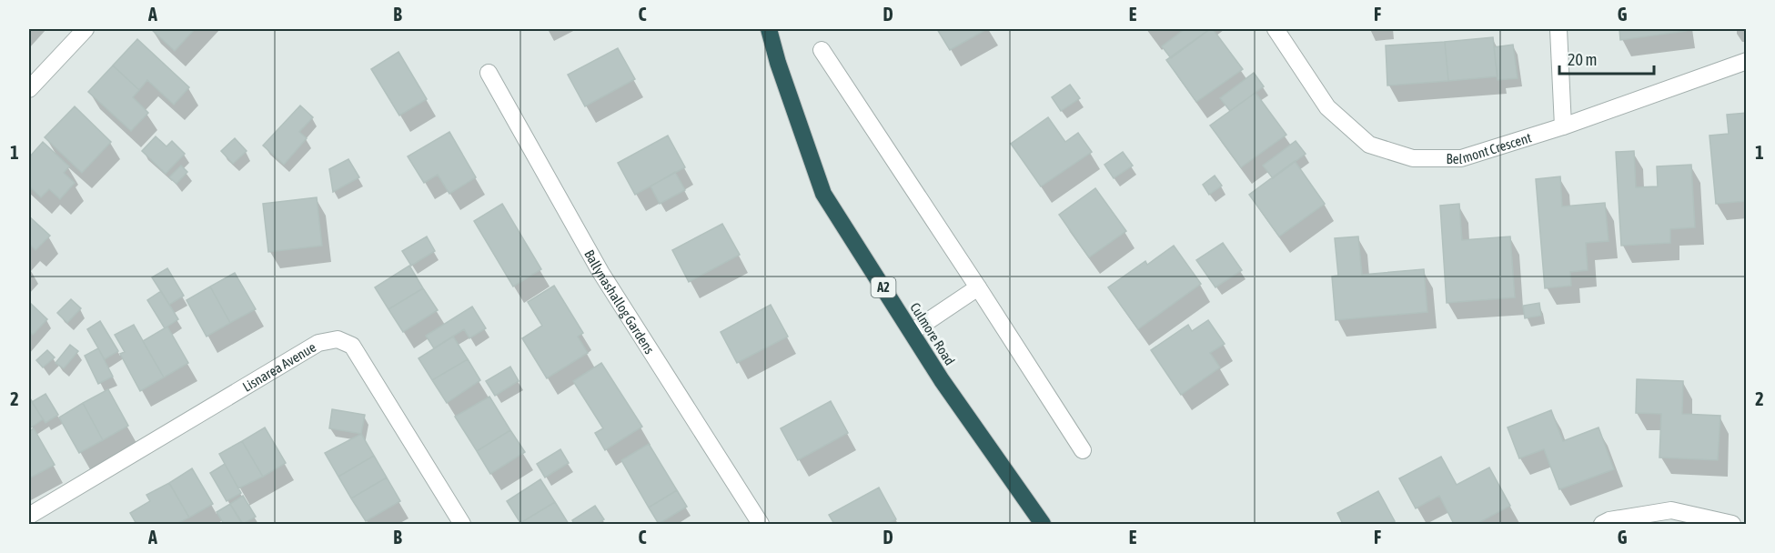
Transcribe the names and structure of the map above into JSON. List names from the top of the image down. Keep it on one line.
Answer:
{"streets":{"highway":["A2","Culmore Road"],"street":["Belmont Crescent","Ballynashallog Gardens","Lisnarea Avenue"]},"scale_bar":"20 m","grid":{"columns":["A","B","C","D","E","F","G"],"rows":["1","2"]}}
